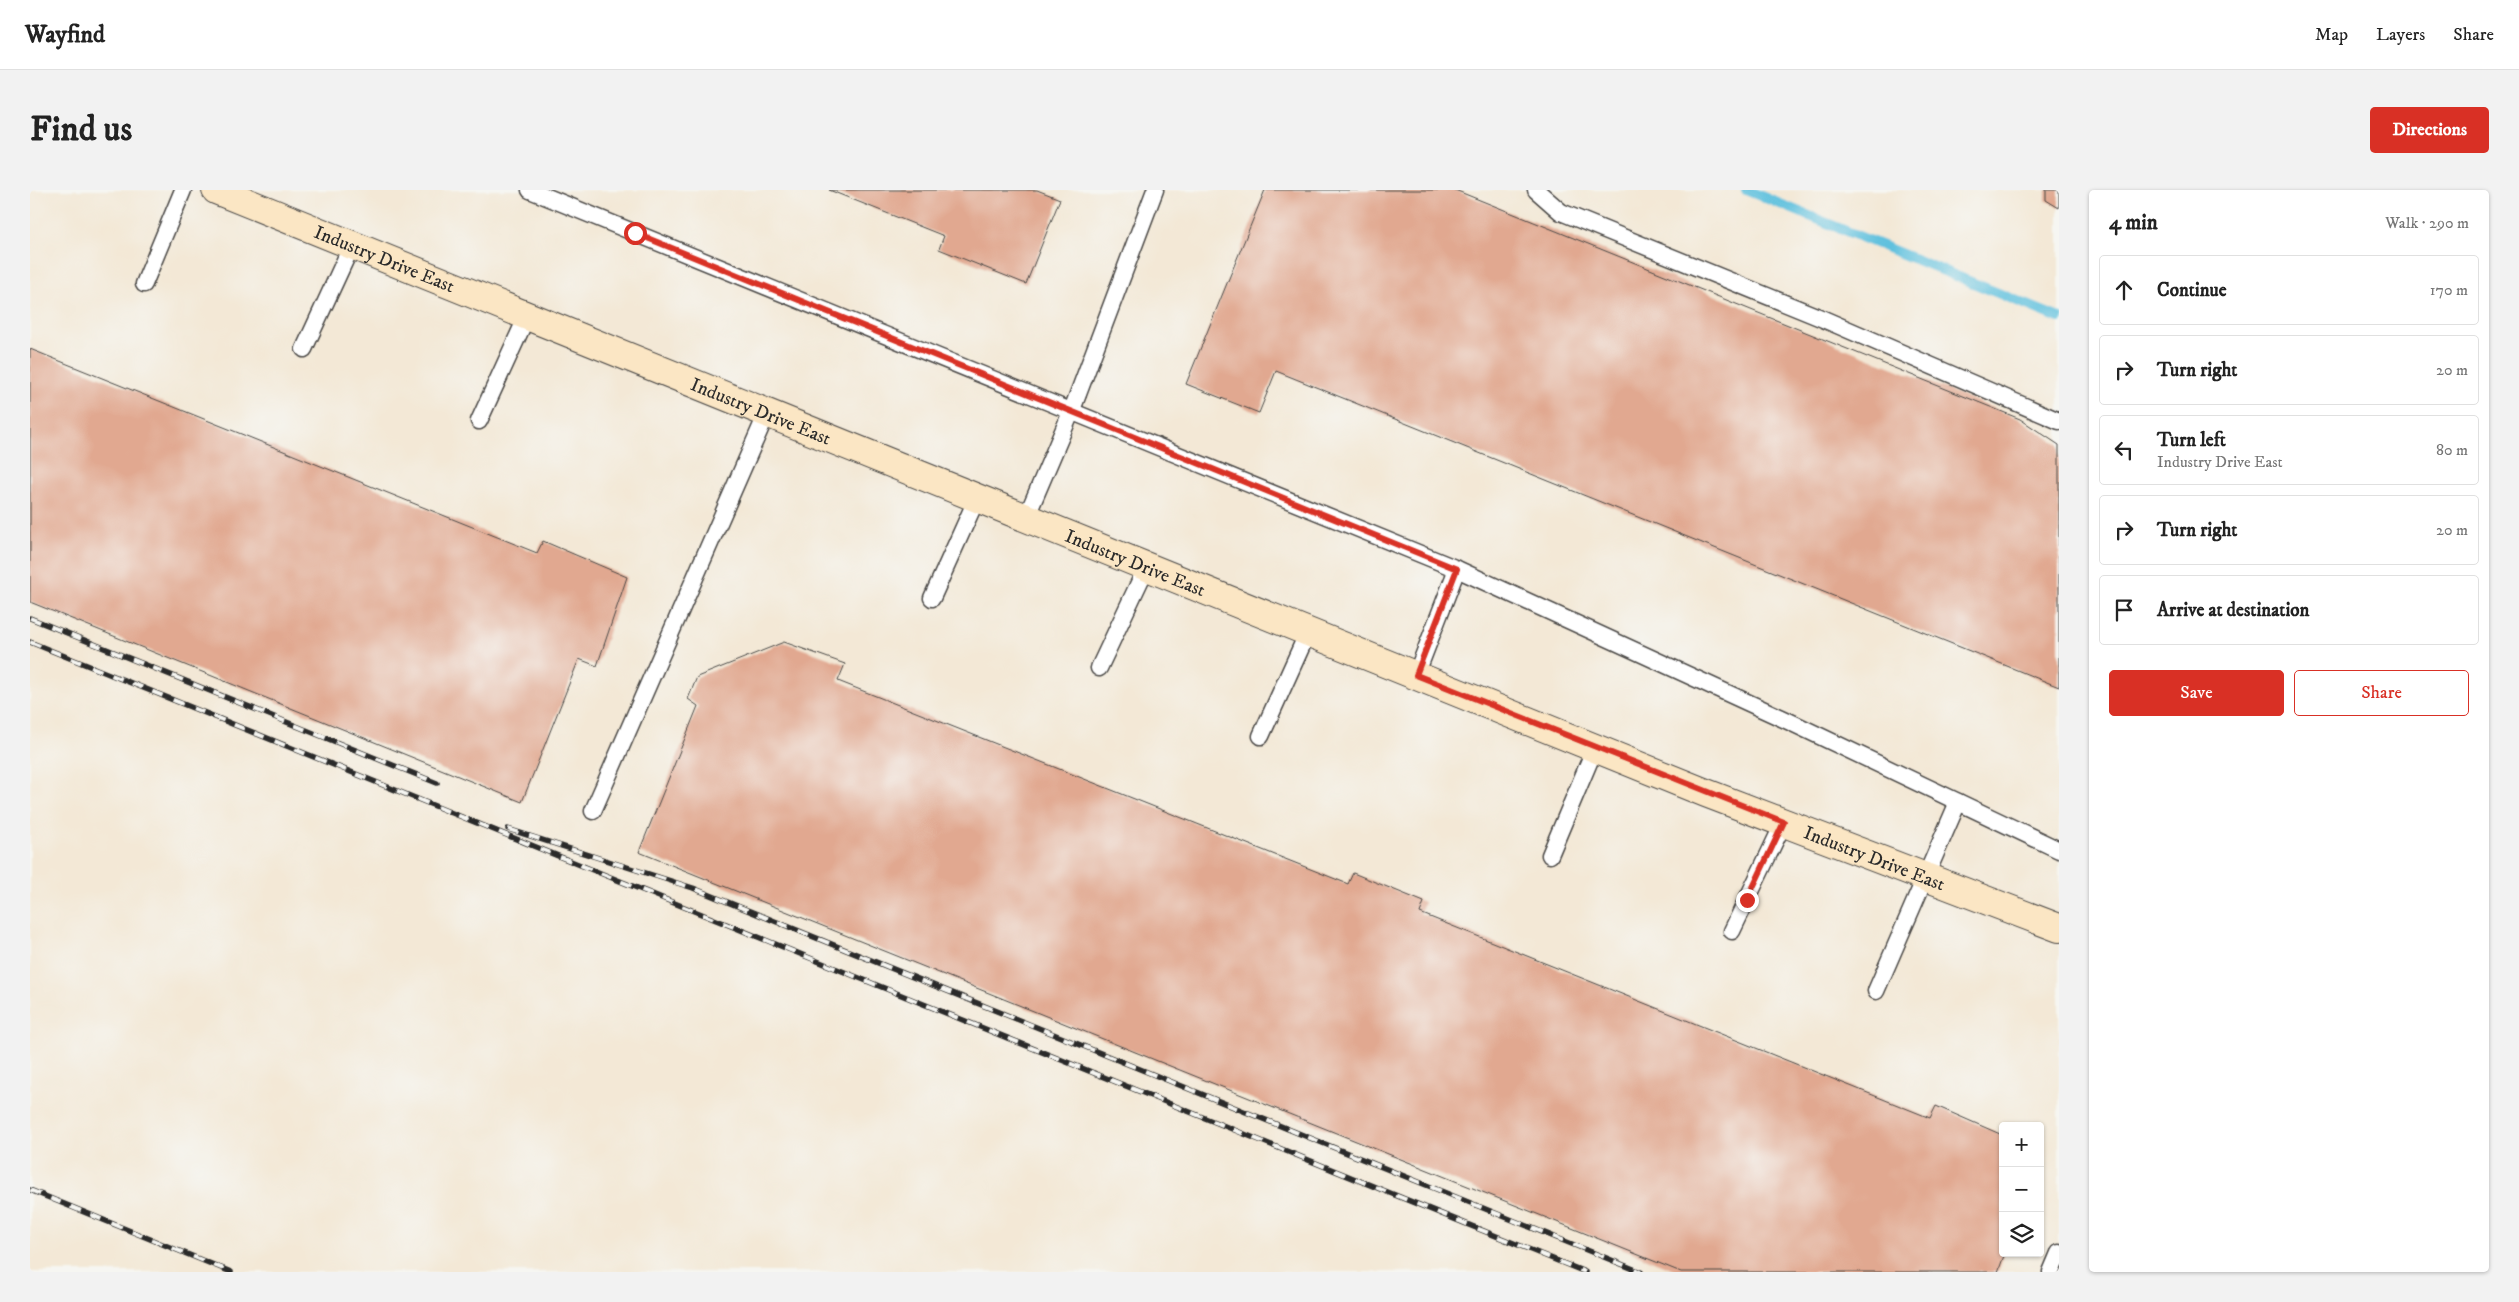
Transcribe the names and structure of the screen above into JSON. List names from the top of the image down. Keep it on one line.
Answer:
{"streets":{"street":["Industry Drive East"]},"page":{"header":"Wayfind","nav":["Map","Layers","Share"],"buttons":["Directions",["Save","Share"]],"title":"Find us","heading":["4 min","Walk · 290 m"],"list":[["Continue","170 m"],["Turn right","20 m"],["Turn left","Industry Drive East","80 m"],["Turn right","20 m"],"Arrive at destination"],"map_buttons":["+","−"]}}
